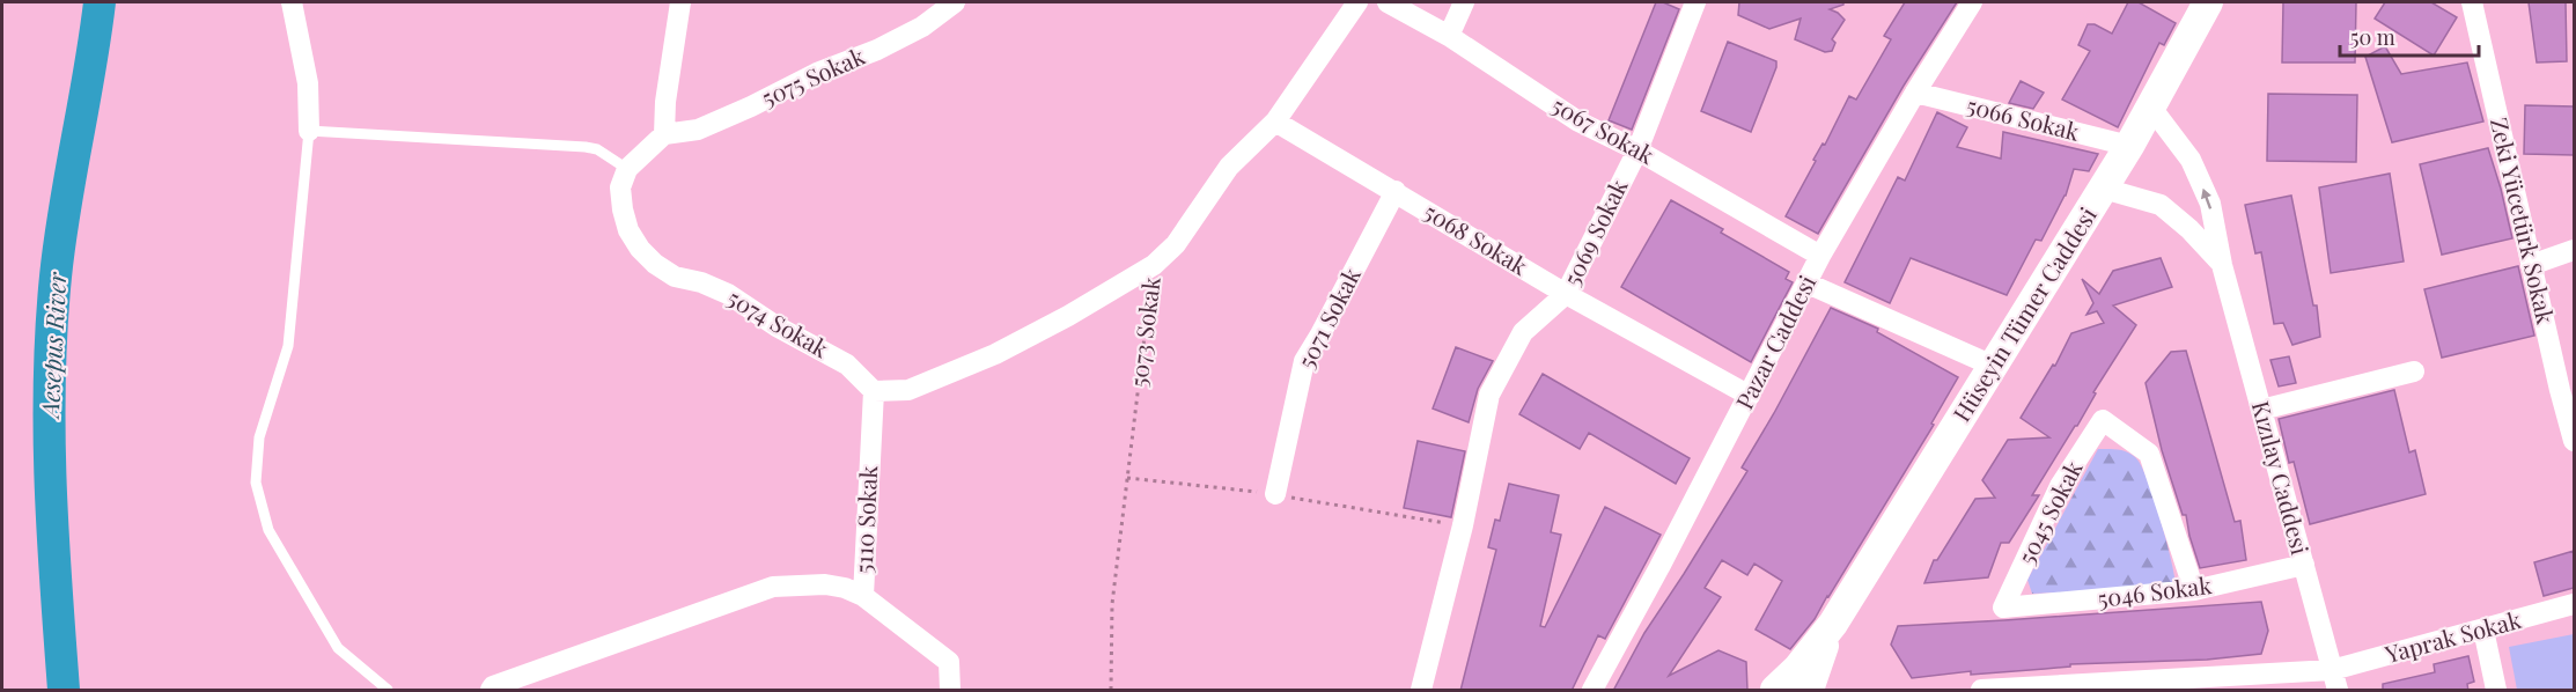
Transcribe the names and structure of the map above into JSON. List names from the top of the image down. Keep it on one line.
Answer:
{"streets":{"main road":["Hüseyin Tümer Caddesi"],"street":["5075 Sokak","5066 Sokak","5067 Sokak","Zeki Yücetürk Sokak","5069 Sokak","5068 Sokak","5071 Sokak","5074 Sokak","5073 Sokak","Pazar Caddesi","Kızılay Caddesi","5045 Sokak","5110 Sokak","5046 Sokak","Yaprak Sokak"]},"crossings":[["5066 Sokak","Hüseyin Tümer Caddesi"],["5066 Sokak","Pazar Caddesi"],["5067 Sokak","5069 Sokak"],["5067 Sokak","Pazar Caddesi"],["5069 Sokak","5068 Sokak"],["5068 Sokak","5071 Sokak"],["5068 Sokak","5073 Sokak"],["5068 Sokak","Pazar Caddesi"],["Hüseyin Tümer Caddesi","Kızılay Caddesi"],["5074 Sokak","5110 Sokak"],["Kızılay Caddesi","5046 Sokak"],["Kızılay Caddesi","Yaprak Sokak"],["5045 Sokak","5046 Sokak"]],"water":["Aesepus River"],"scale_bar":"50 m"}
